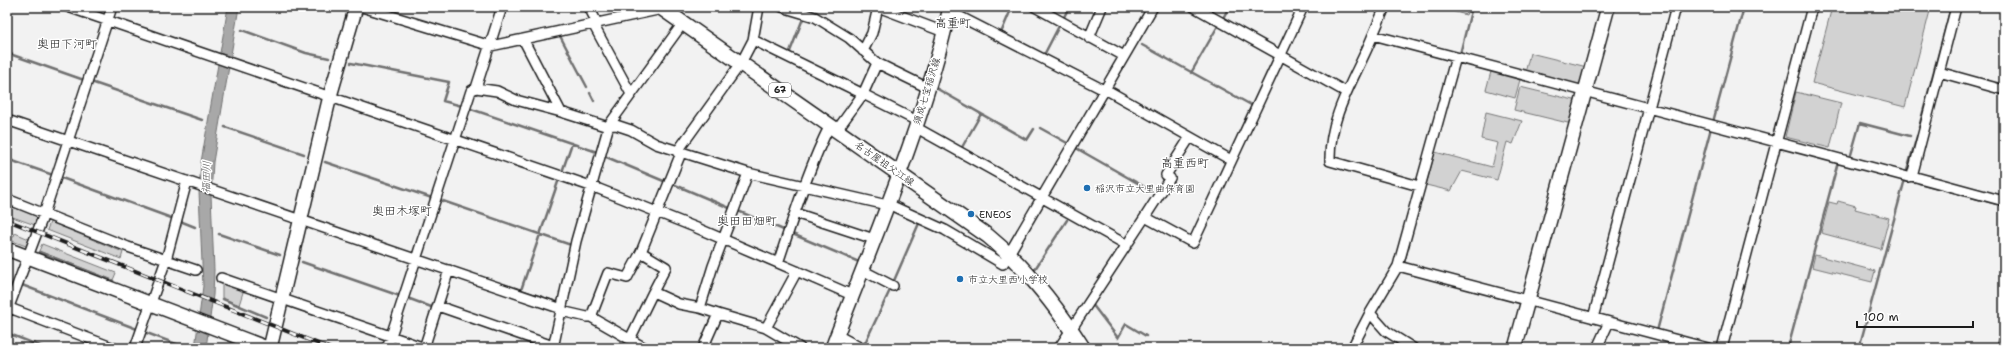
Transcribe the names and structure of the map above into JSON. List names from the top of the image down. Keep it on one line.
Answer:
{"streets":{"main road":["67","名古屋祖父江線"],"street":["須成七宝稲沢線"]},"crossings":[["須成七宝稲沢線","名古屋祖父江線"]],"districts":["高重町","奥田下河町","高重西町","奥田木塚町","奥田田畑町"],"water":["福田川"],"places":["稲沢市立大里曲保育園","ENEOS","市立大里西小学校"],"scale_bar":"100 m"}
